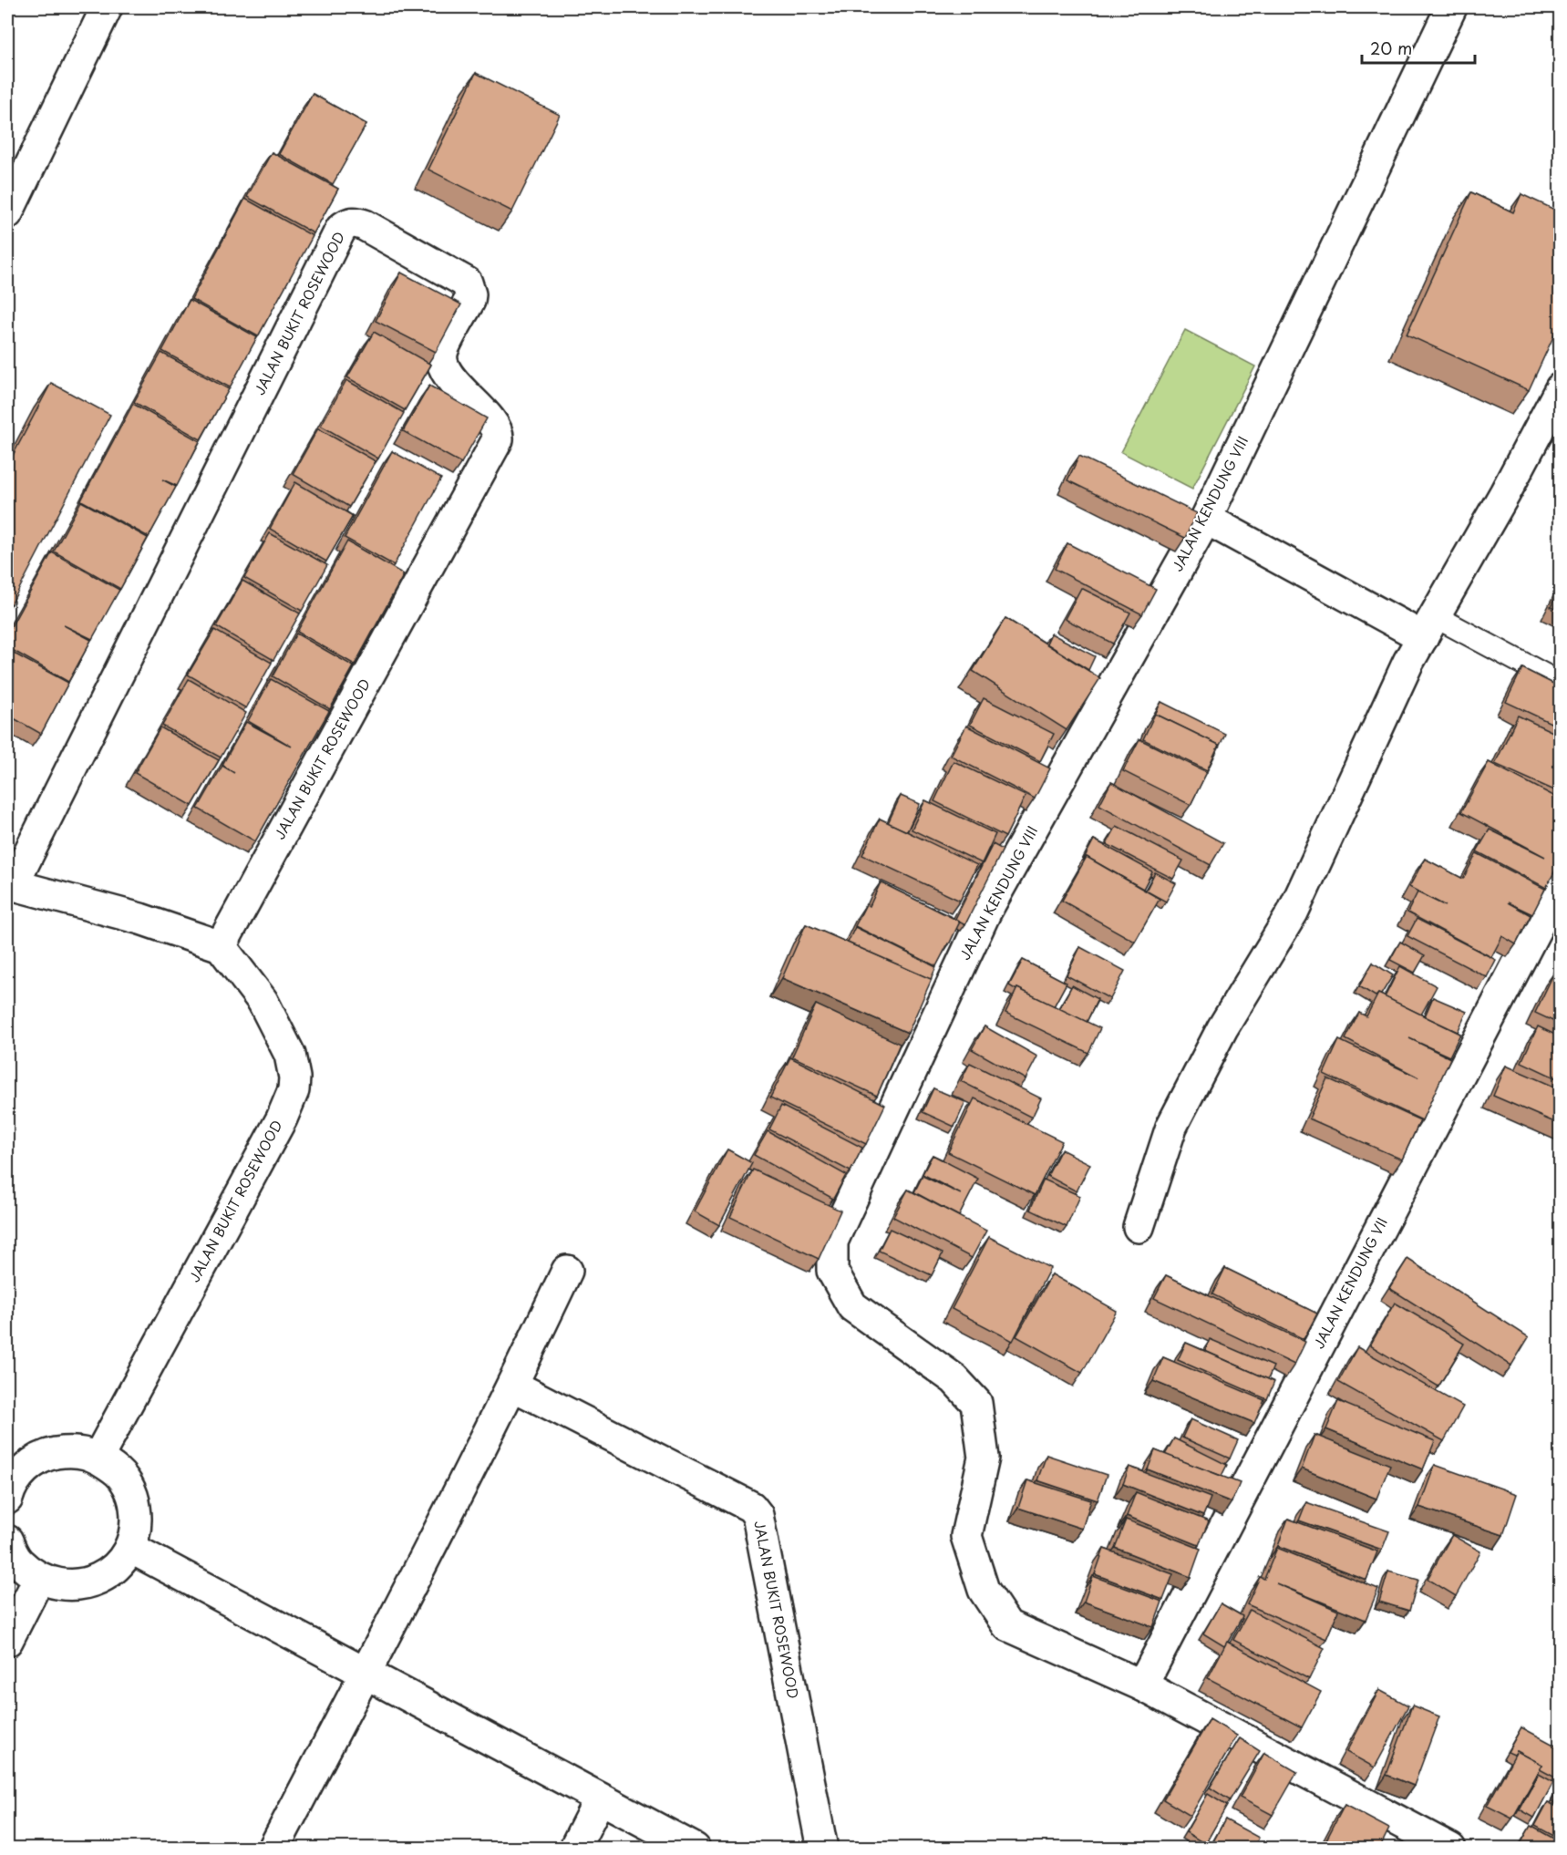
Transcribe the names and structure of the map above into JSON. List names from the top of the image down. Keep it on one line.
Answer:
{"streets":{"street":["JALAN BUKIT ROSEWOOD","JALAN KENDUNG VIII","JALAN KENDUNG VII"]},"crossings":[["JALAN KENDUNG VIII","JALAN KENDUNG VII"]],"scale_bar":"20 m"}
